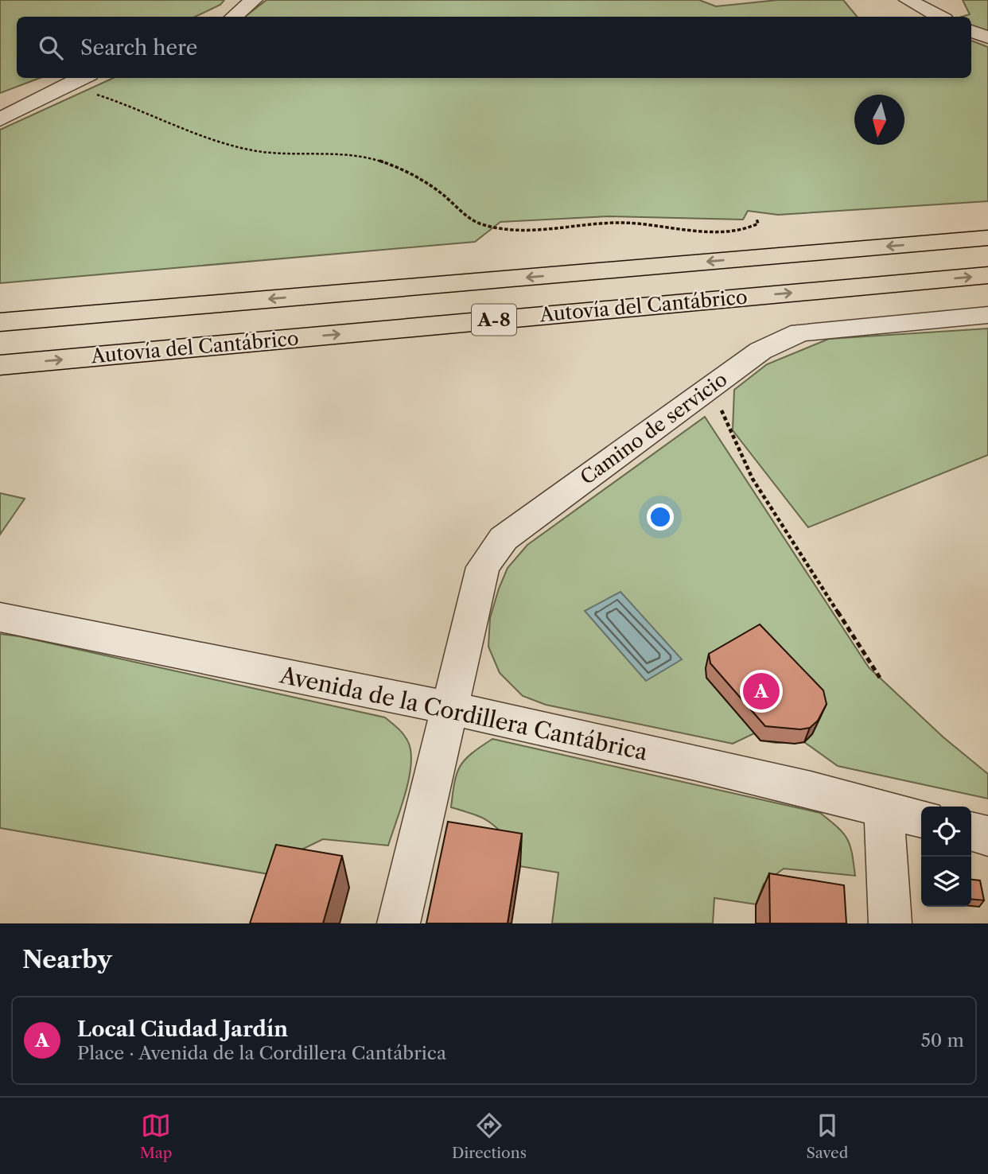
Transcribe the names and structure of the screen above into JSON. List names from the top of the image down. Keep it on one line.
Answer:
{"streets":{"highway":["Autovía del Cantábrico","A-8"],"street":["Camino de servicio","Avenida de la Cordillera Cantábrica"]},"crossings":[["Camino de servicio","Avenida de la Cordillera Cantábrica"]],"north":"bottom","page":{"search":"Search here","pins":"A","heading":"Nearby","list":[{"mark":"A","name":"Local Ciudad Jardín","note":"Place · Avenida de la Cordillera Cantábrica","value":"50 m"}],"nav":["Map","Directions","Saved"]}}
